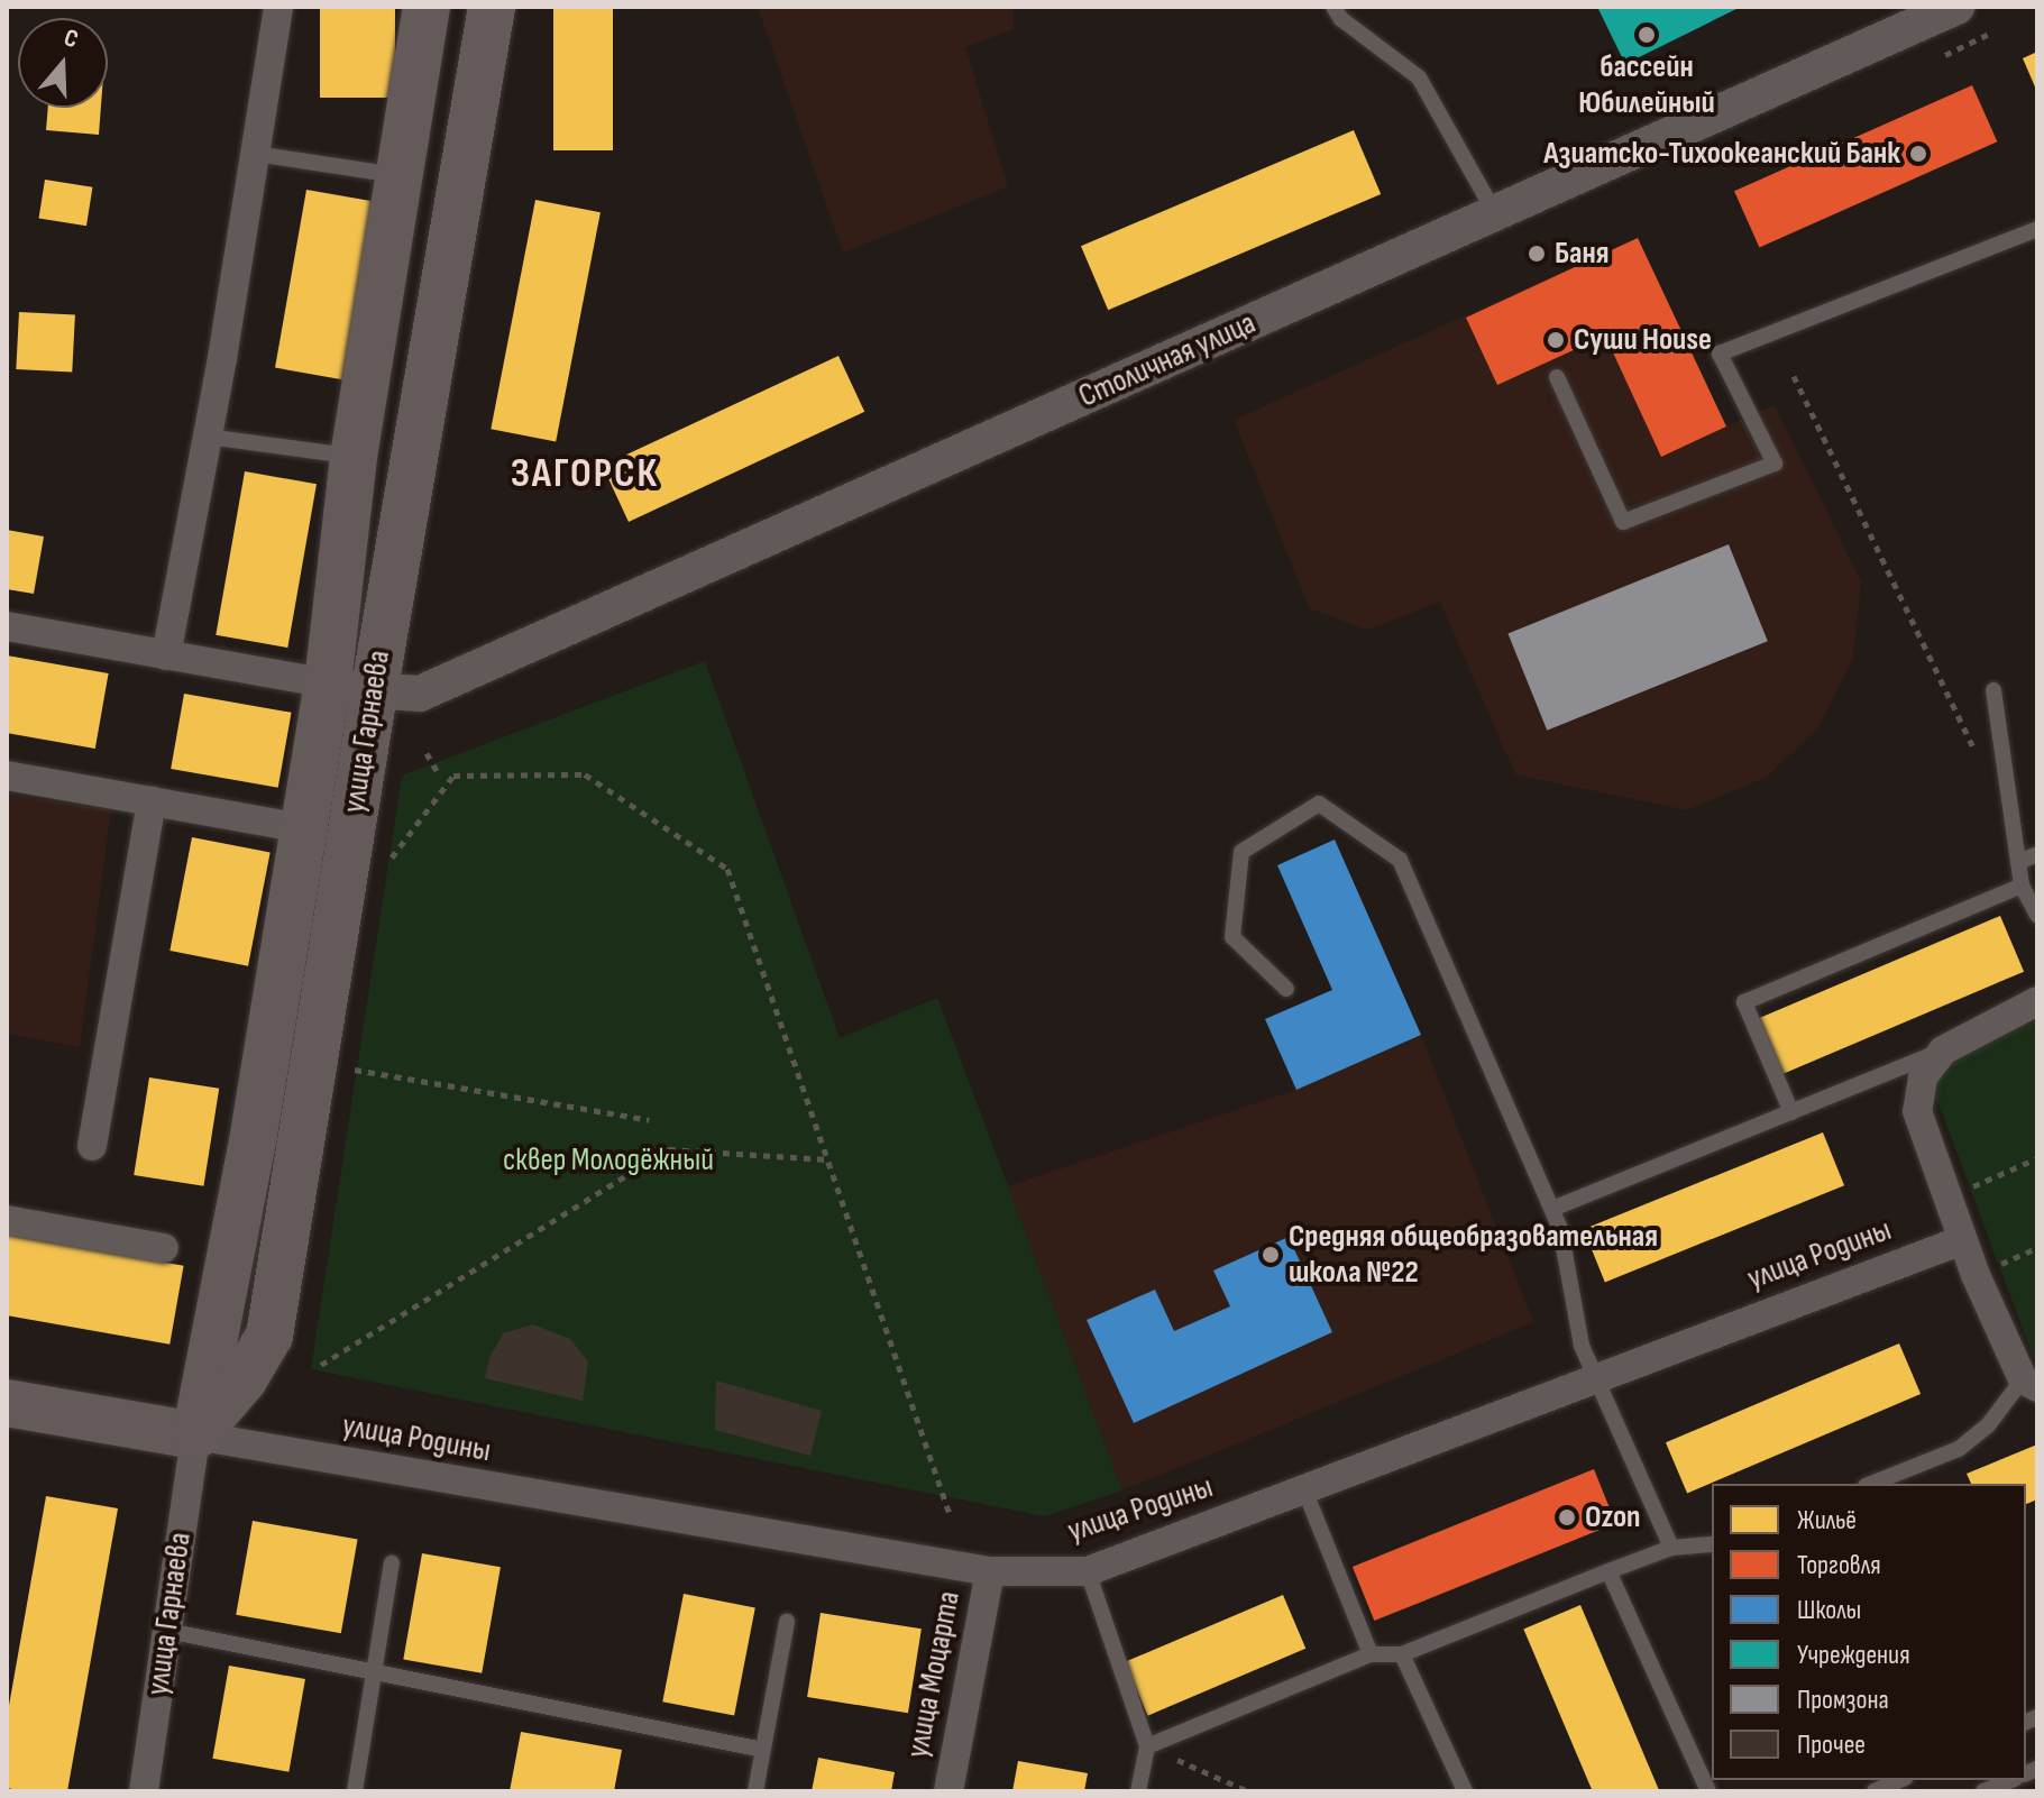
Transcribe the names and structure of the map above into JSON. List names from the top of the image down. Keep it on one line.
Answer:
{"streets":{"main road":["улица Гарнаева"],"street":["Столичная улица","улица Родины","улица Моцарта"]},"crossings":[["Столичная улица","улица Гарнаева"],["улица Гарнаева","улица Родины"],["улица Родины","улица Моцарта"]],"districts":["ЗАГОРСК"],"parks":["сквер Молодёжный"],"places":["бассейн Юбилейный","Азиатско-Тихоокеанский Банк","Баня","Суши House","Средняя общеобразовательная школа №22","Ozon"],"legend":["Жильё","Торговля","Школы","Учреждения","Промзона","Прочее"],"north":"top"}
